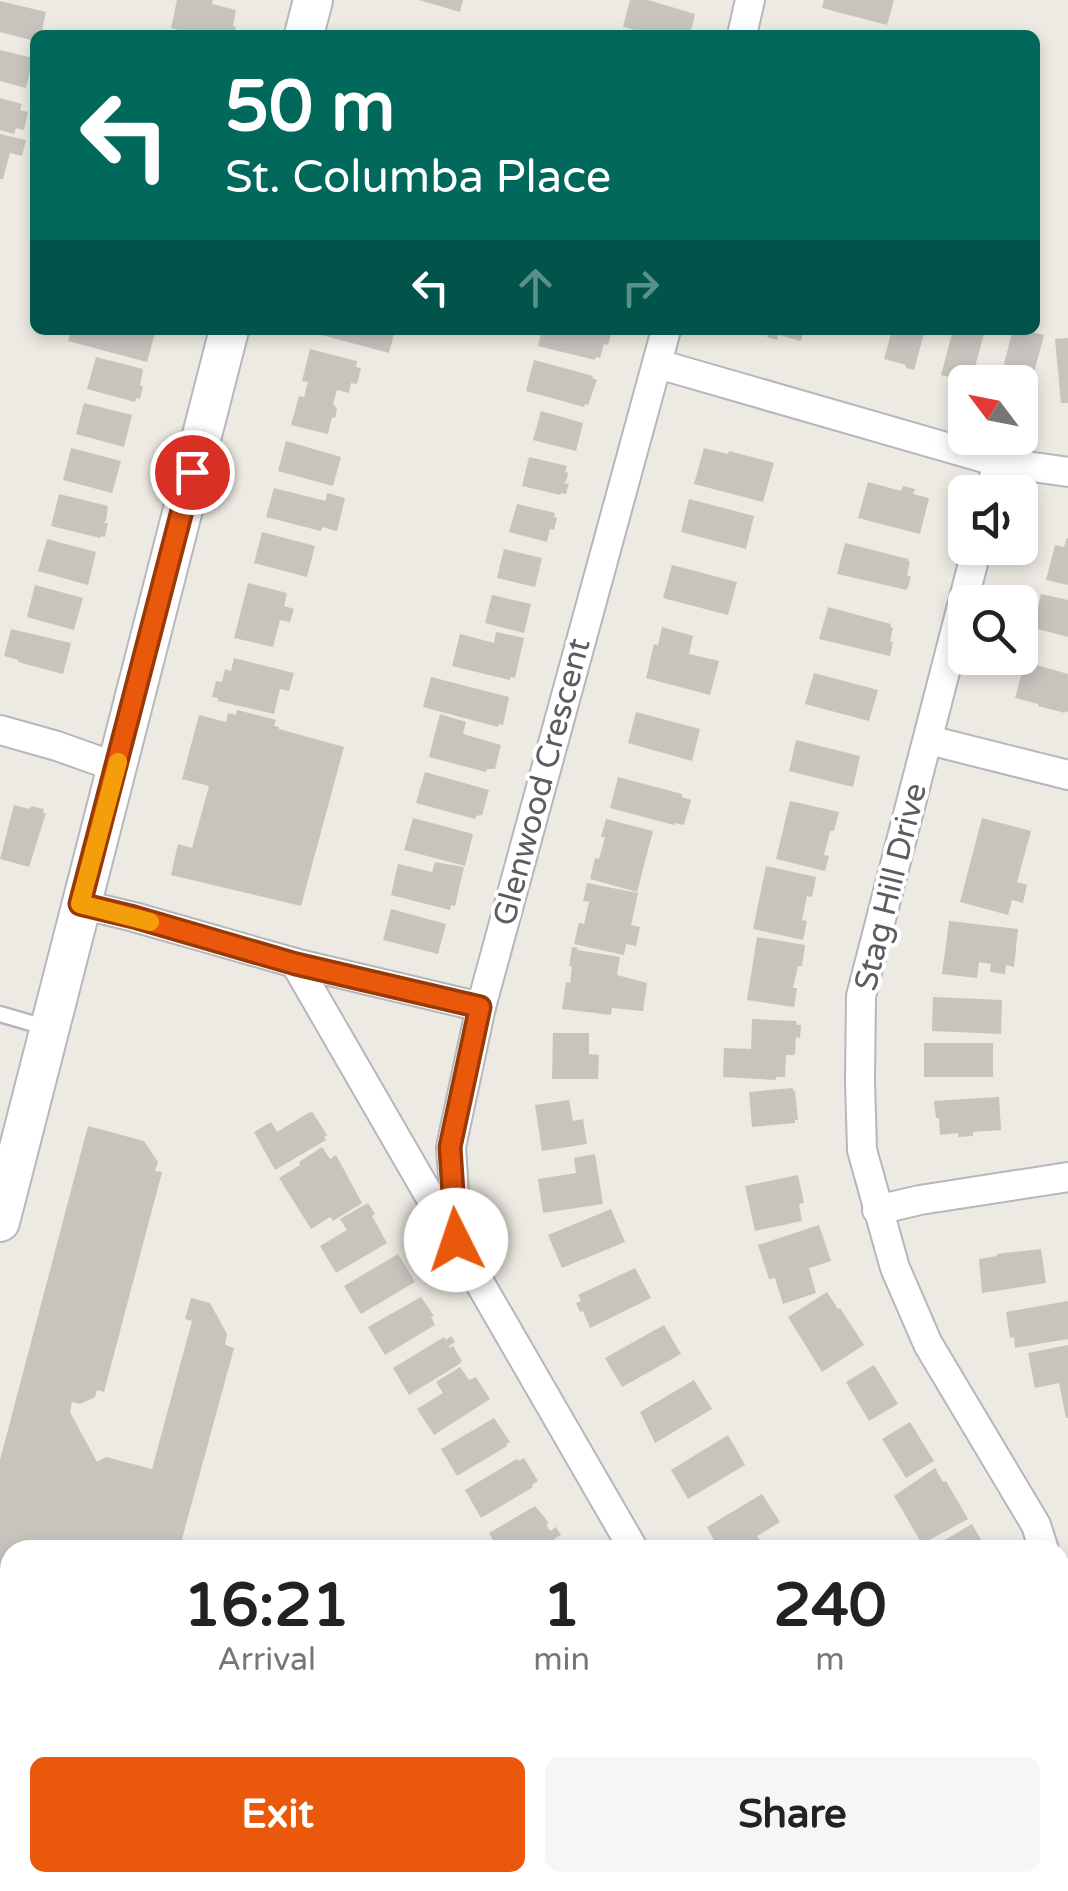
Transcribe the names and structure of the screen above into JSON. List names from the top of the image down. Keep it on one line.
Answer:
{"streets":{"street":["Glenwood Crescent","Stag Hill Drive"]},"north":"top left","page":{"turn":["50 m","St. Columba Place"],"eta":["16:21","Arrival","1","min","240","m"],"buttons":["Exit","Share"]}}
